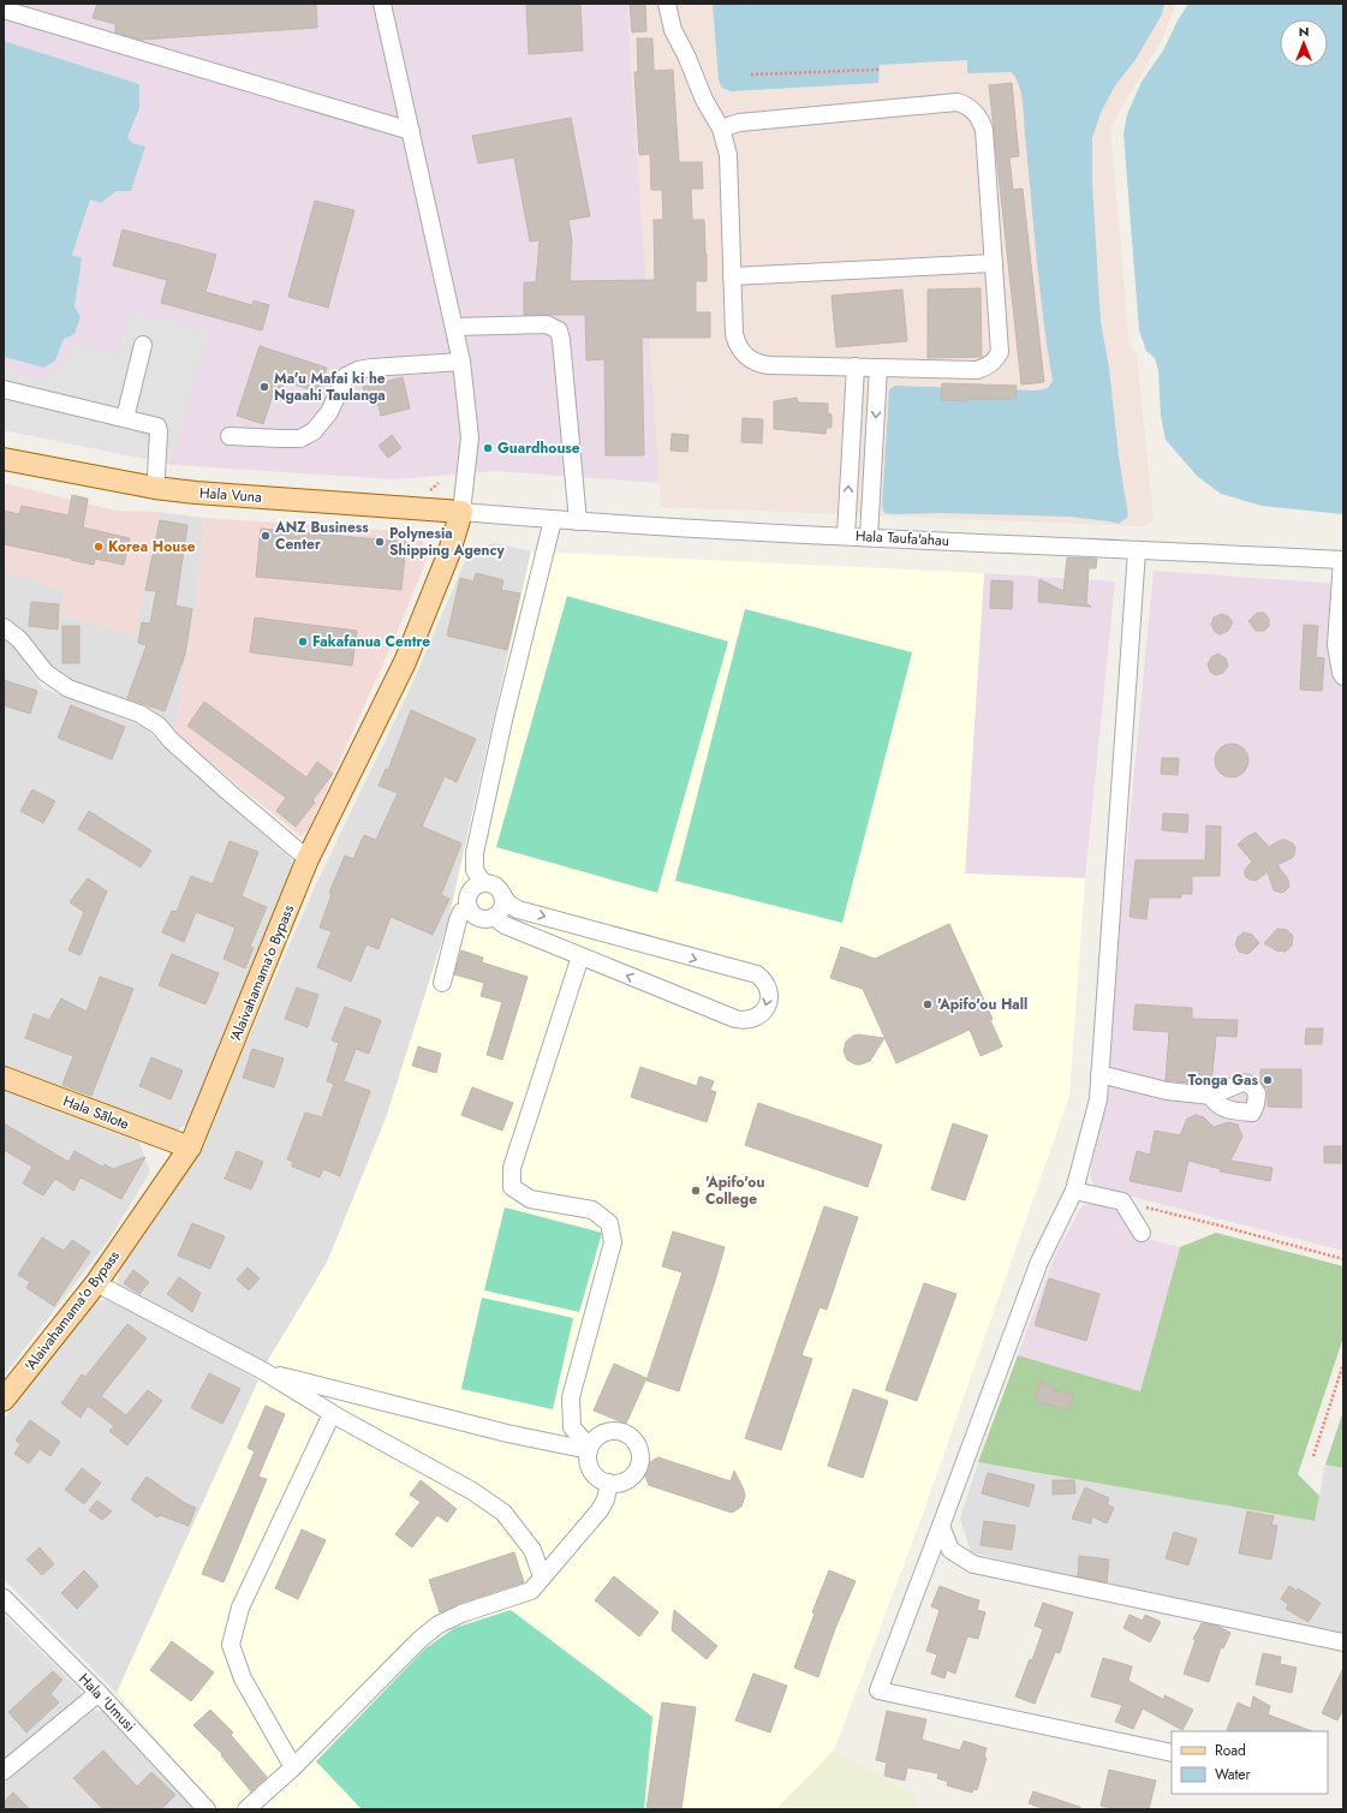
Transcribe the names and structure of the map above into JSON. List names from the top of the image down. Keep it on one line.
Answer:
{"streets":{"main road":["Hala Vuna","'Alaivahamama'o Bypass","Hala Sālote"],"street":["Hala Taufa'ahau","Hala 'Umusi"]},"crossings":[["Hala Vuna","Hala Taufa'ahau"],["Hala Vuna","'Alaivahamama'o Bypass"],["Hala Taufa'ahau","'Alaivahamama'o Bypass"],["'Alaivahamama'o Bypass","Hala Sālote"]],"places":["Ma'u Mafai ki he Ngaahi Taulanga","Guardhouse","ANZ Business Center","Polynesia Shipping Agency","Korea House","Fakafanua Centre","'Apifo'ou Hall","Tonga Gas","'Apifo'ou College"],"legend":["Road","Water"],"north":"top"}
